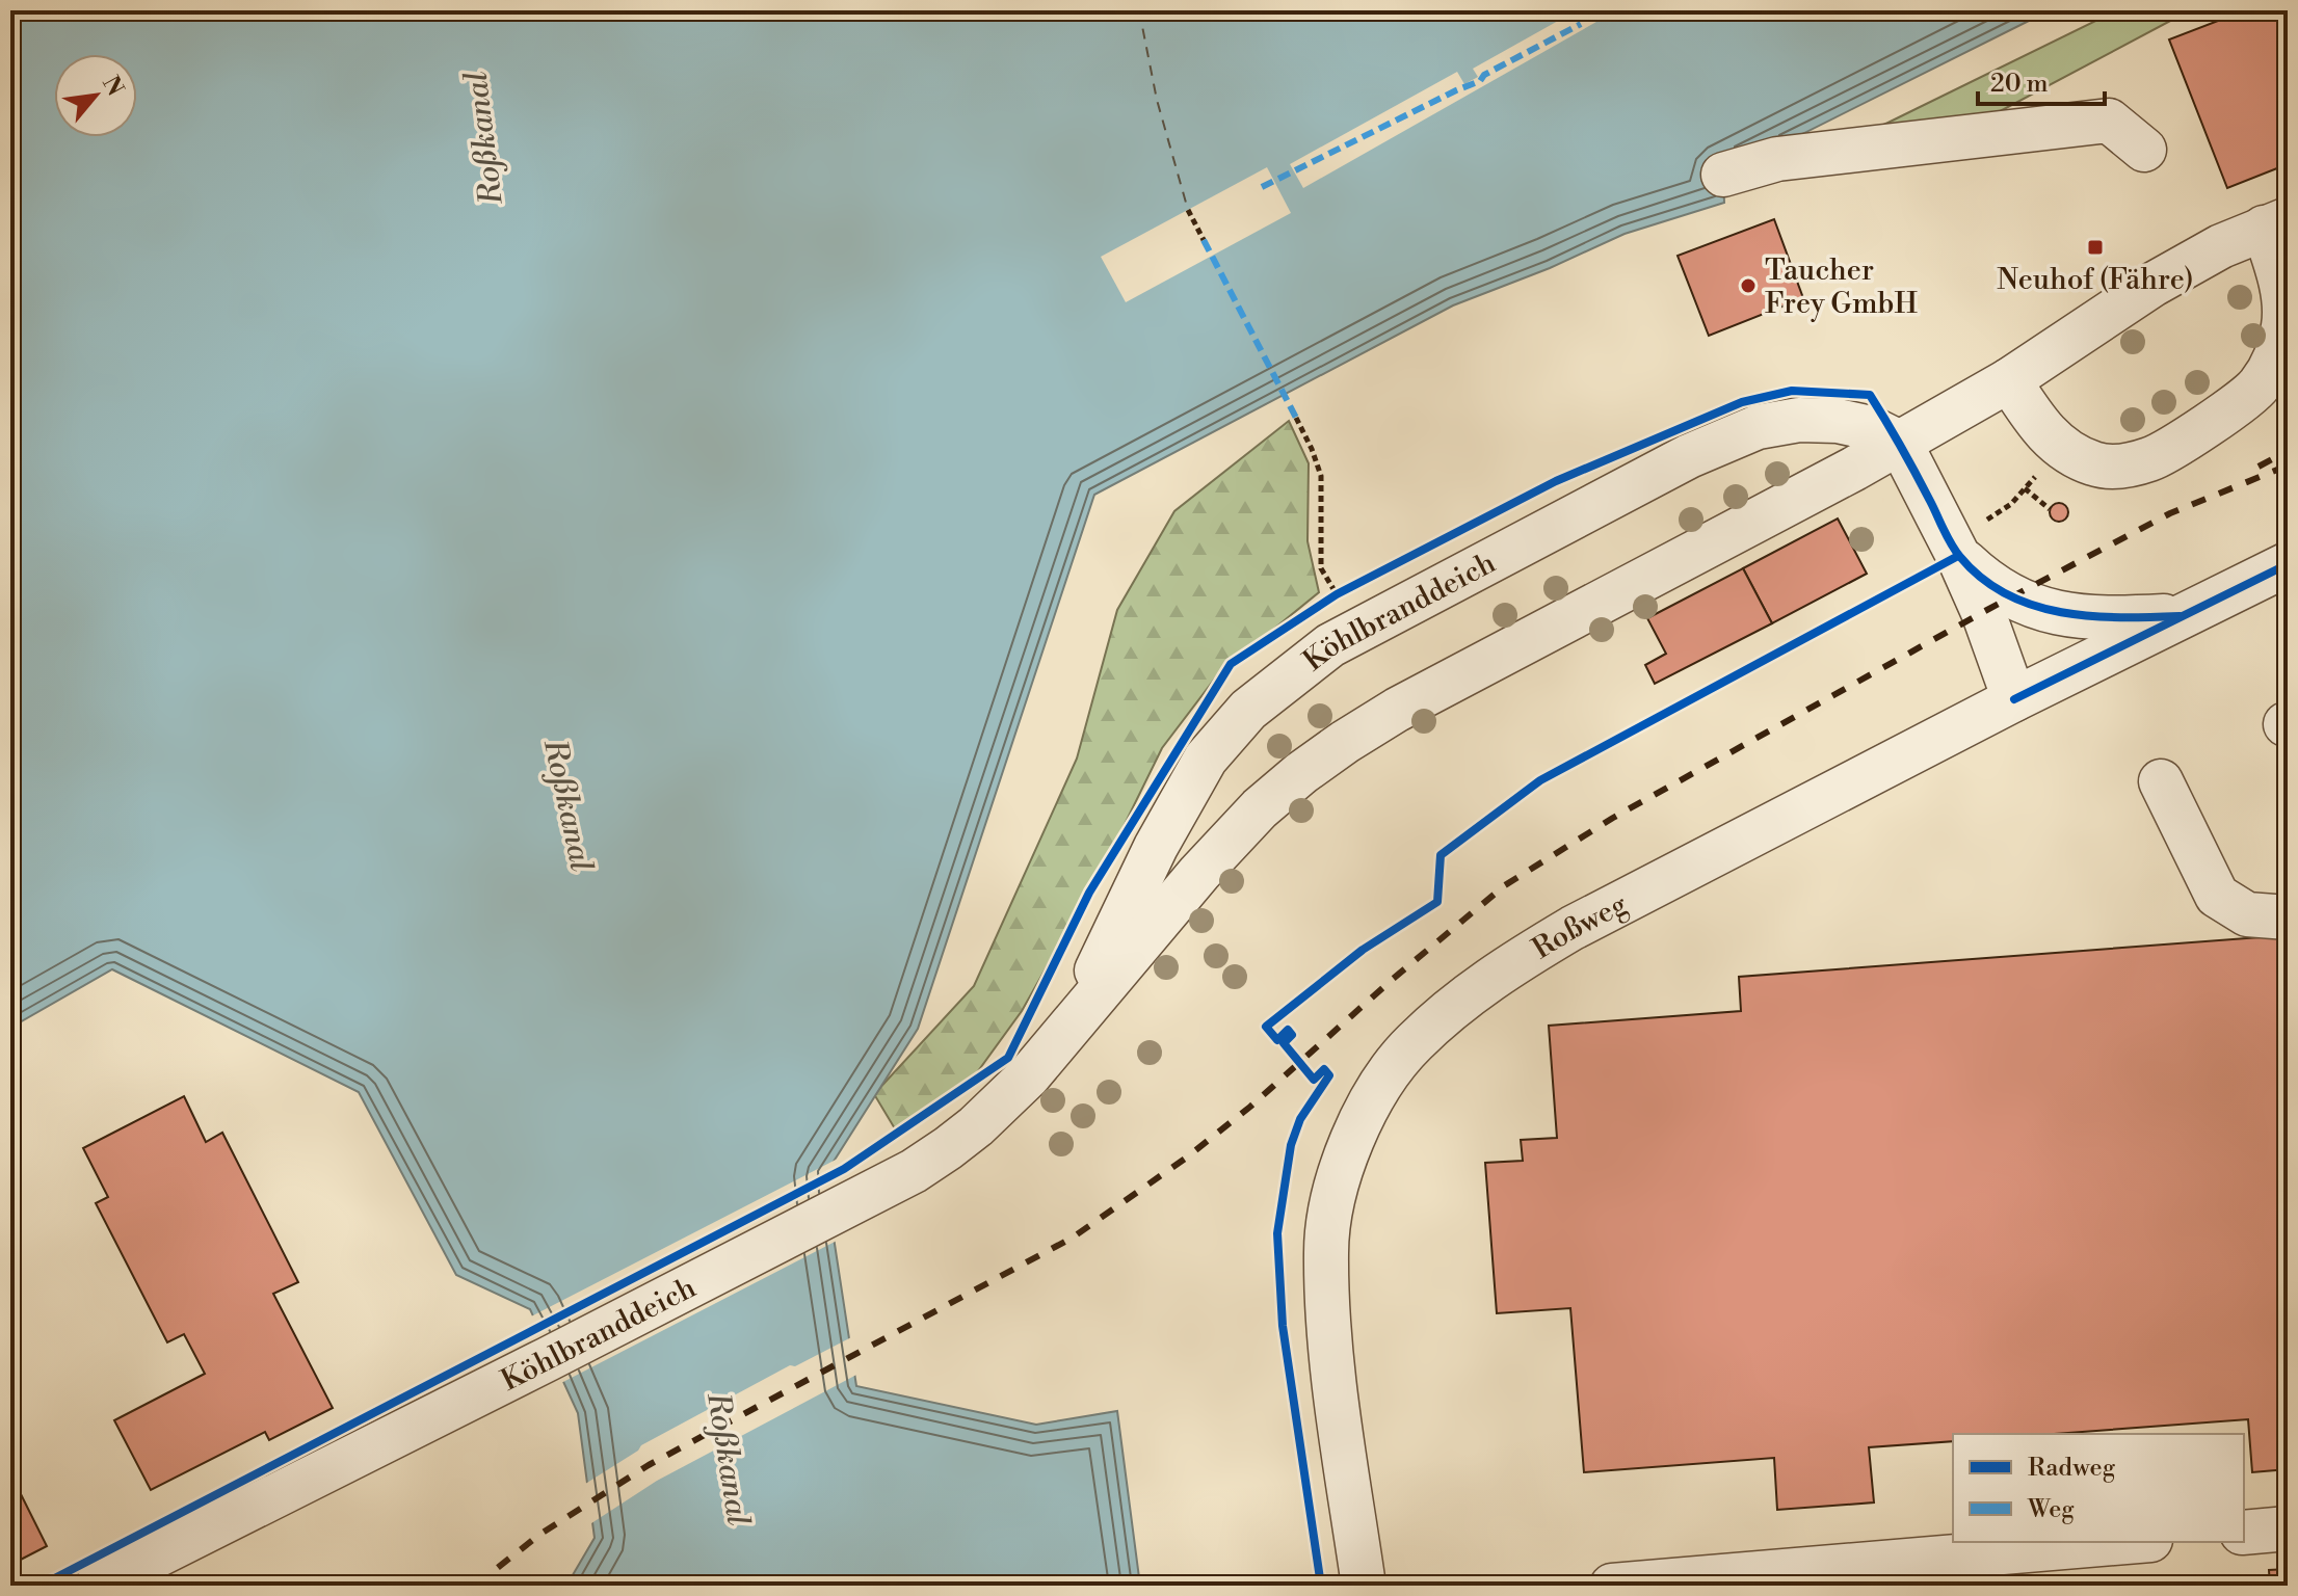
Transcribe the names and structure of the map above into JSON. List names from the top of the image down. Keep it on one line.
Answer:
{"streets":{"street":["Köhlbranddeich","Roßweg"]},"water":["Roßkanal"],"places":{"transit":["Neuhof (Fähre)"],"other":["Taucher Frey GmbH"]},"legend":["Radweg","Weg"],"scale_bar":"20 m","north":"top right"}
